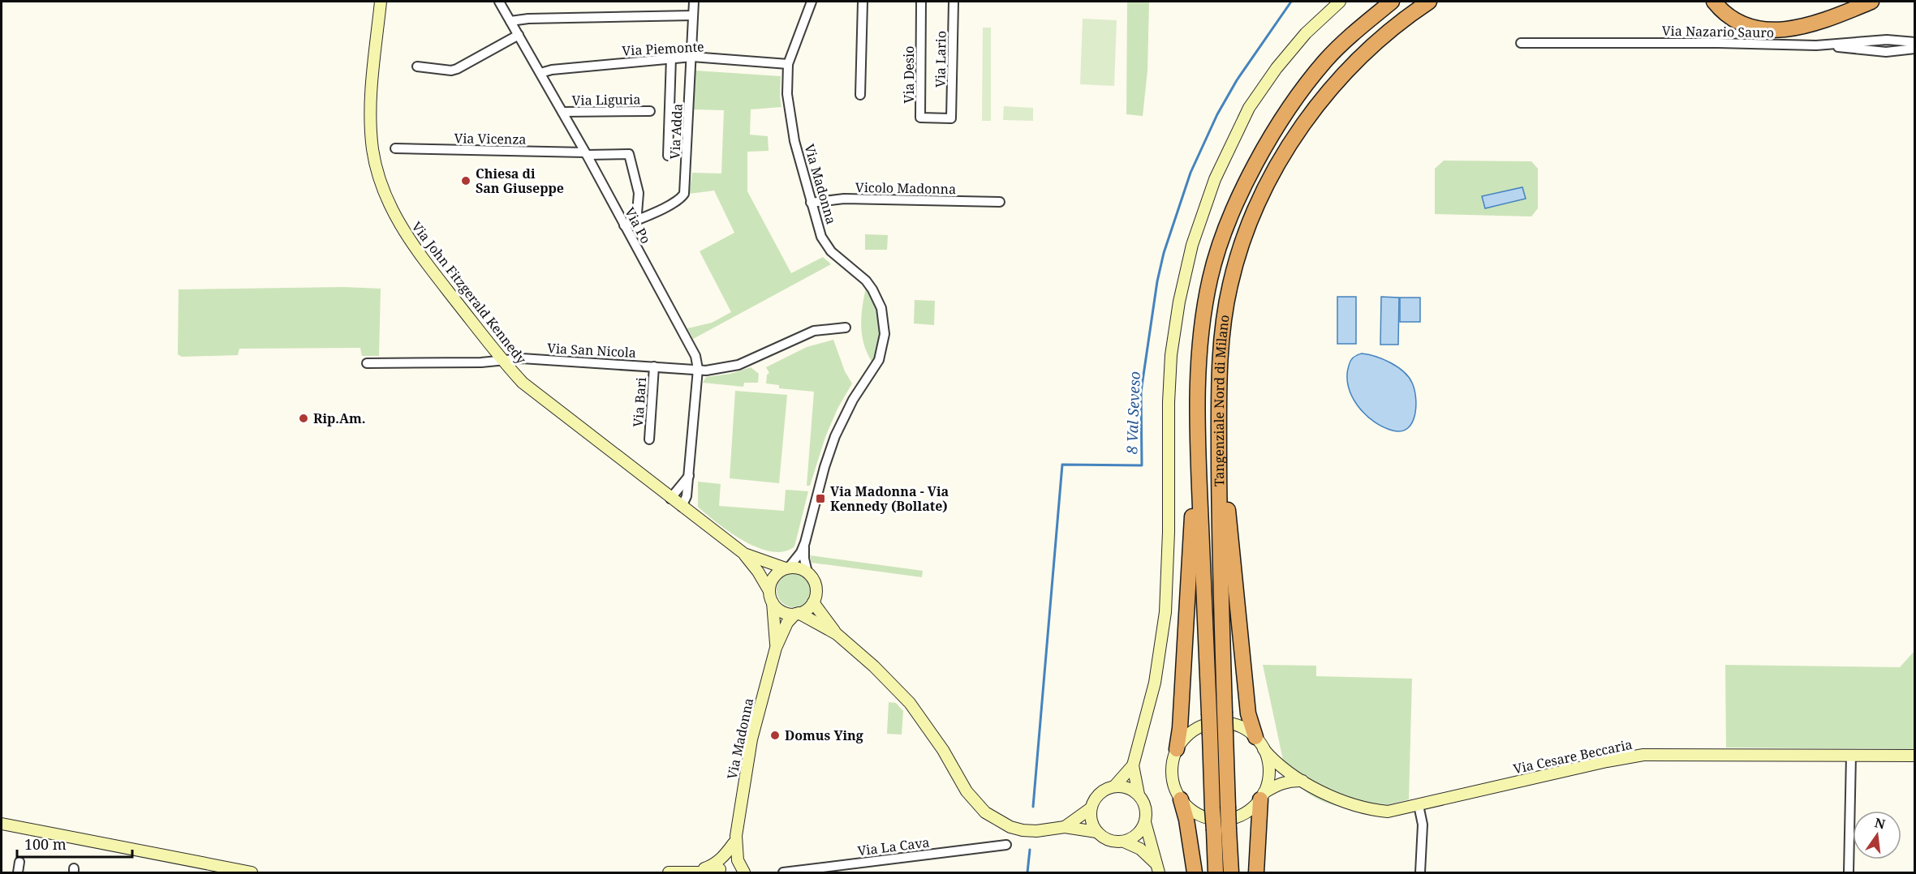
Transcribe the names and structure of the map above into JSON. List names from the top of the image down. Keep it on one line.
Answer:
{"streets":{"highway":["Tangenziale Nord di Milano"],"street":["Via Nazario Sauro","Via Piemonte","Via Lario","Via Desio","Via Liguria","Via Adda","Via Vicenza","Via Madonna","Vicolo Madonna","Via Po","Via John Fitzgerald Kennedy","Via San Nicola","Via Bari","Via Cesare Beccaria","Via La Cava"]},"crossings":[["Via Piemonte","Via Adda"],["Via Piemonte","Via Madonna"],["Via Piemonte","Via Po"],["Via Lario","Via Desio"],["Via Liguria","Via Po"],["Via Adda","Via Vicenza"],["Via Adda","Via Po"],["Via Vicenza","Via Po"],["Via Madonna","Vicolo Madonna"],["Via Madonna","Via John Fitzgerald Kennedy"],["Via Po","Via John Fitzgerald Kennedy"],["Via Po","Via San Nicola"],["Via John Fitzgerald Kennedy","Via San Nicola"],["Via San Nicola","Via Bari"]],"water":["8 Val Seveso"],"places":{"other":["Chiesa di San Giuseppe","Rip.Am.","Domus Ying"],"transit":["Via Madonna - Via Kennedy (Bollate)"]},"scale_bar":"100 m","north":"top"}
